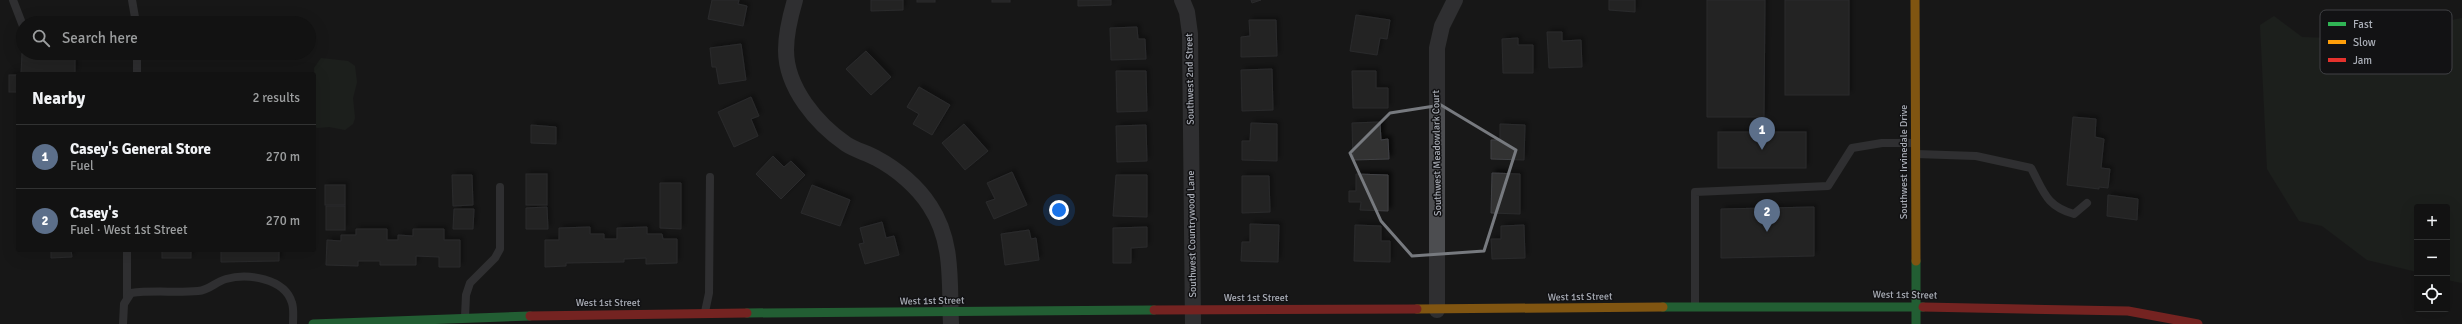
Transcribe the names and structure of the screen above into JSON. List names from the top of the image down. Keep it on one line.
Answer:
{"streets":{"main road":["Southwest Irvinedale Drive","West 1st Street"],"street":["Southwest 2nd Street","Southwest Meadowlark Court","Southwest Countrywood Lane"]},"crossings":[["Southwest 2nd Street","Southwest Countrywood Lane"],["Southwest Meadowlark Court","West 1st Street"],["Southwest Irvinedale Drive","West 1st Street"],["Southwest Countrywood Lane","West 1st Street"]],"legend":["Fast","Slow","Jam"],"page":{"search":"Search here","heading":["Nearby","2 results"],"pins":["1","2"],"list":[{"mark":"1","name":"Casey's General Store","note":"Fuel","value":"270 m"},{"mark":"2","name":"Casey's","note":"Fuel · West 1st Street","value":"270 m"}],"map_buttons":["+","−"]}}
